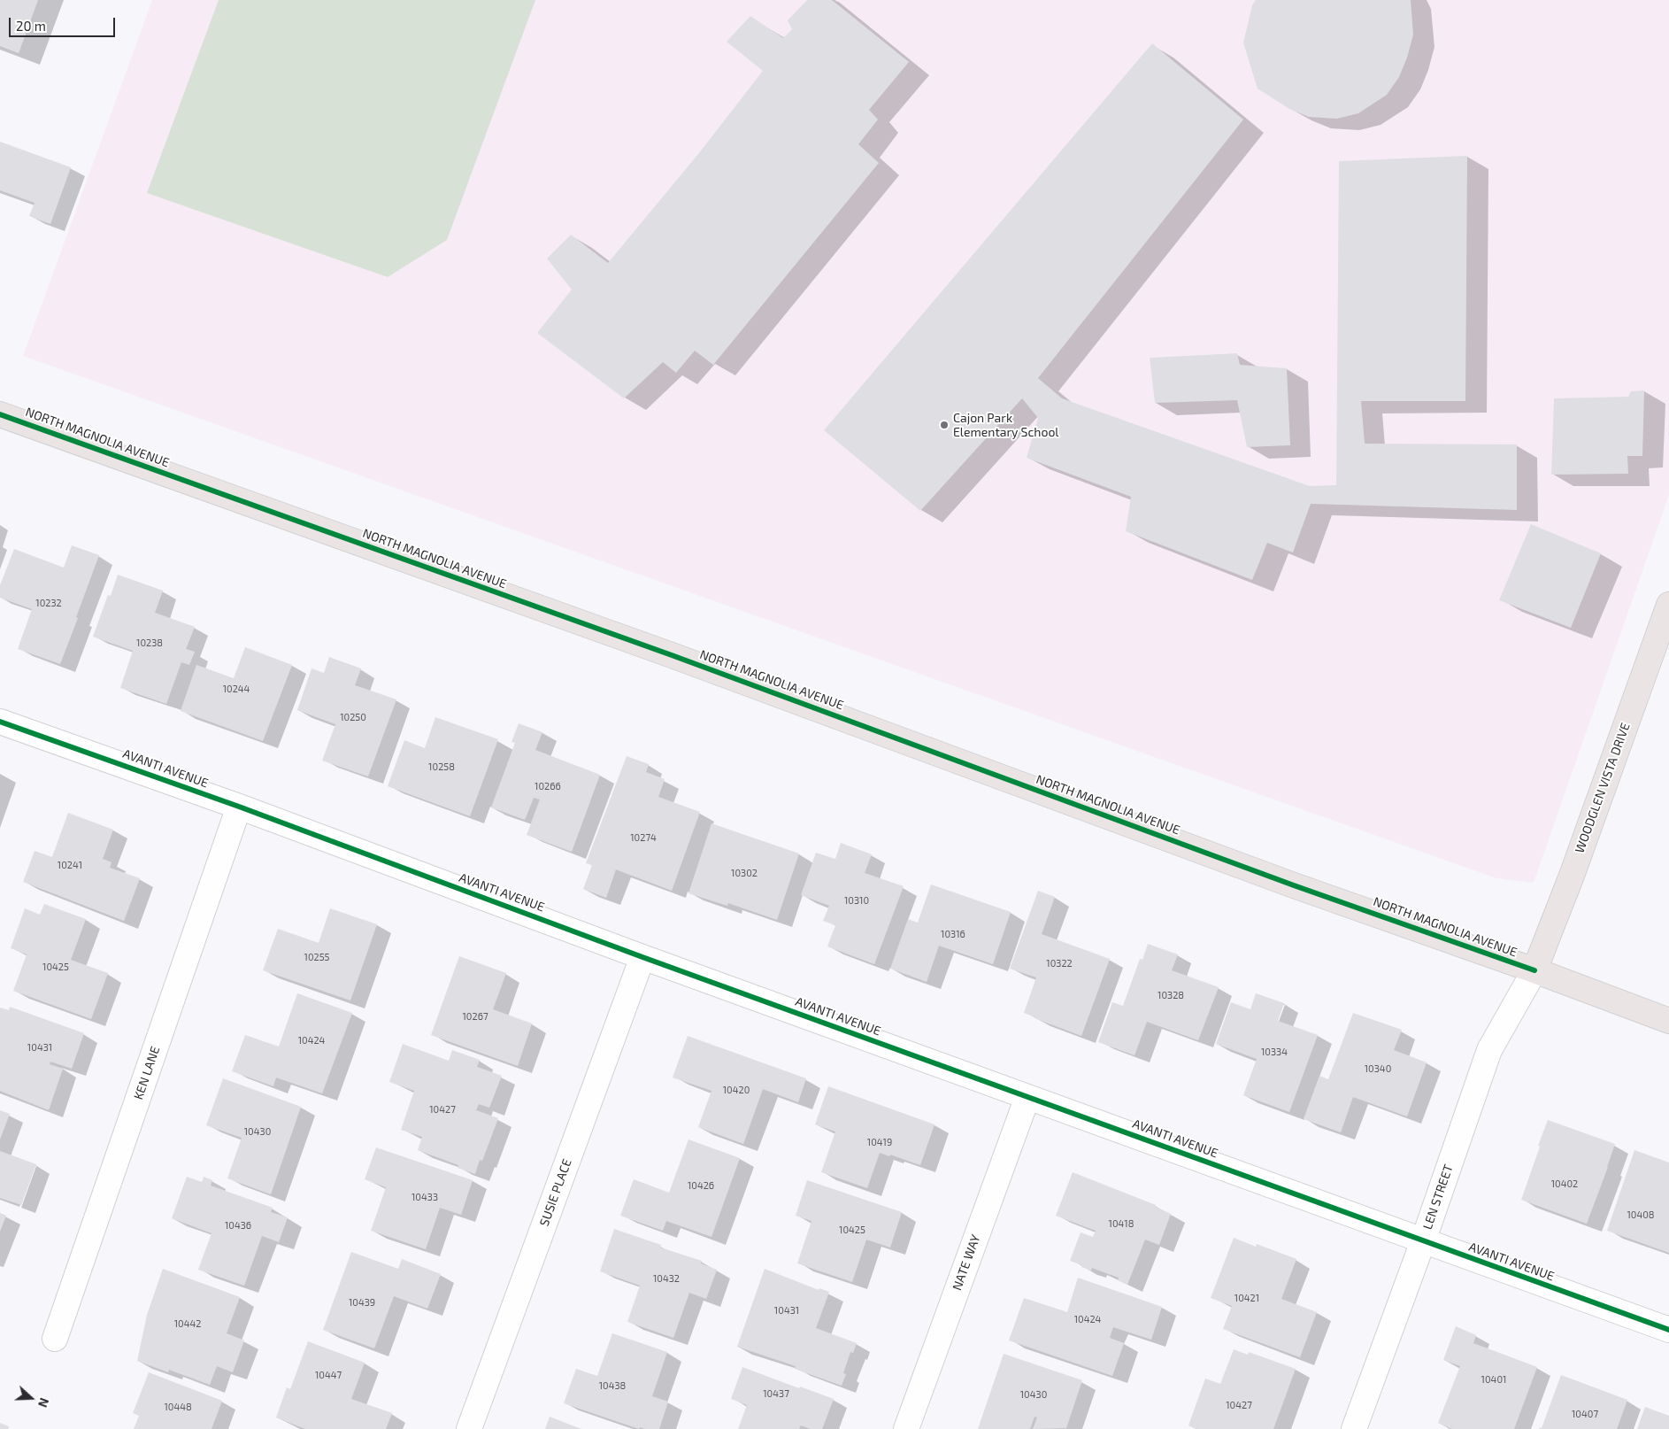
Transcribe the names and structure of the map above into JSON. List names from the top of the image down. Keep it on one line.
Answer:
{"streets":{"main road":["NORTH MAGNOLIA AVENUE","WOODGLEN VISTA DRIVE"],"street":["AVANTI AVENUE","KEN LANE","SUSIE PLACE","LEN STREET","NATE WAY"]},"crossings":[["NORTH MAGNOLIA AVENUE","WOODGLEN VISTA DRIVE"],["NORTH MAGNOLIA AVENUE","LEN STREET"],["AVANTI AVENUE","KEN LANE"],["AVANTI AVENUE","SUSIE PLACE"],["AVANTI AVENUE","LEN STREET"],["AVANTI AVENUE","NATE WAY"],["WOODGLEN VISTA DRIVE","LEN STREET"]],"places":["Cajon Park Elementary School"],"house_numbers":["10232","10238","10244","10250","10258","10266","10274","10241","10302","10310","10316","10255","10322","10425","10328","10267","10424","10431","10334","10340","10420","10427","10430","10419","10402","10426","10433","10408","10418","10436","10425","10432","10421","10439","10431","10424","10442","10447","10401","10438","10437","10430","10427","10448","10407"],"scale_bar":"20 m","north":"right"}
